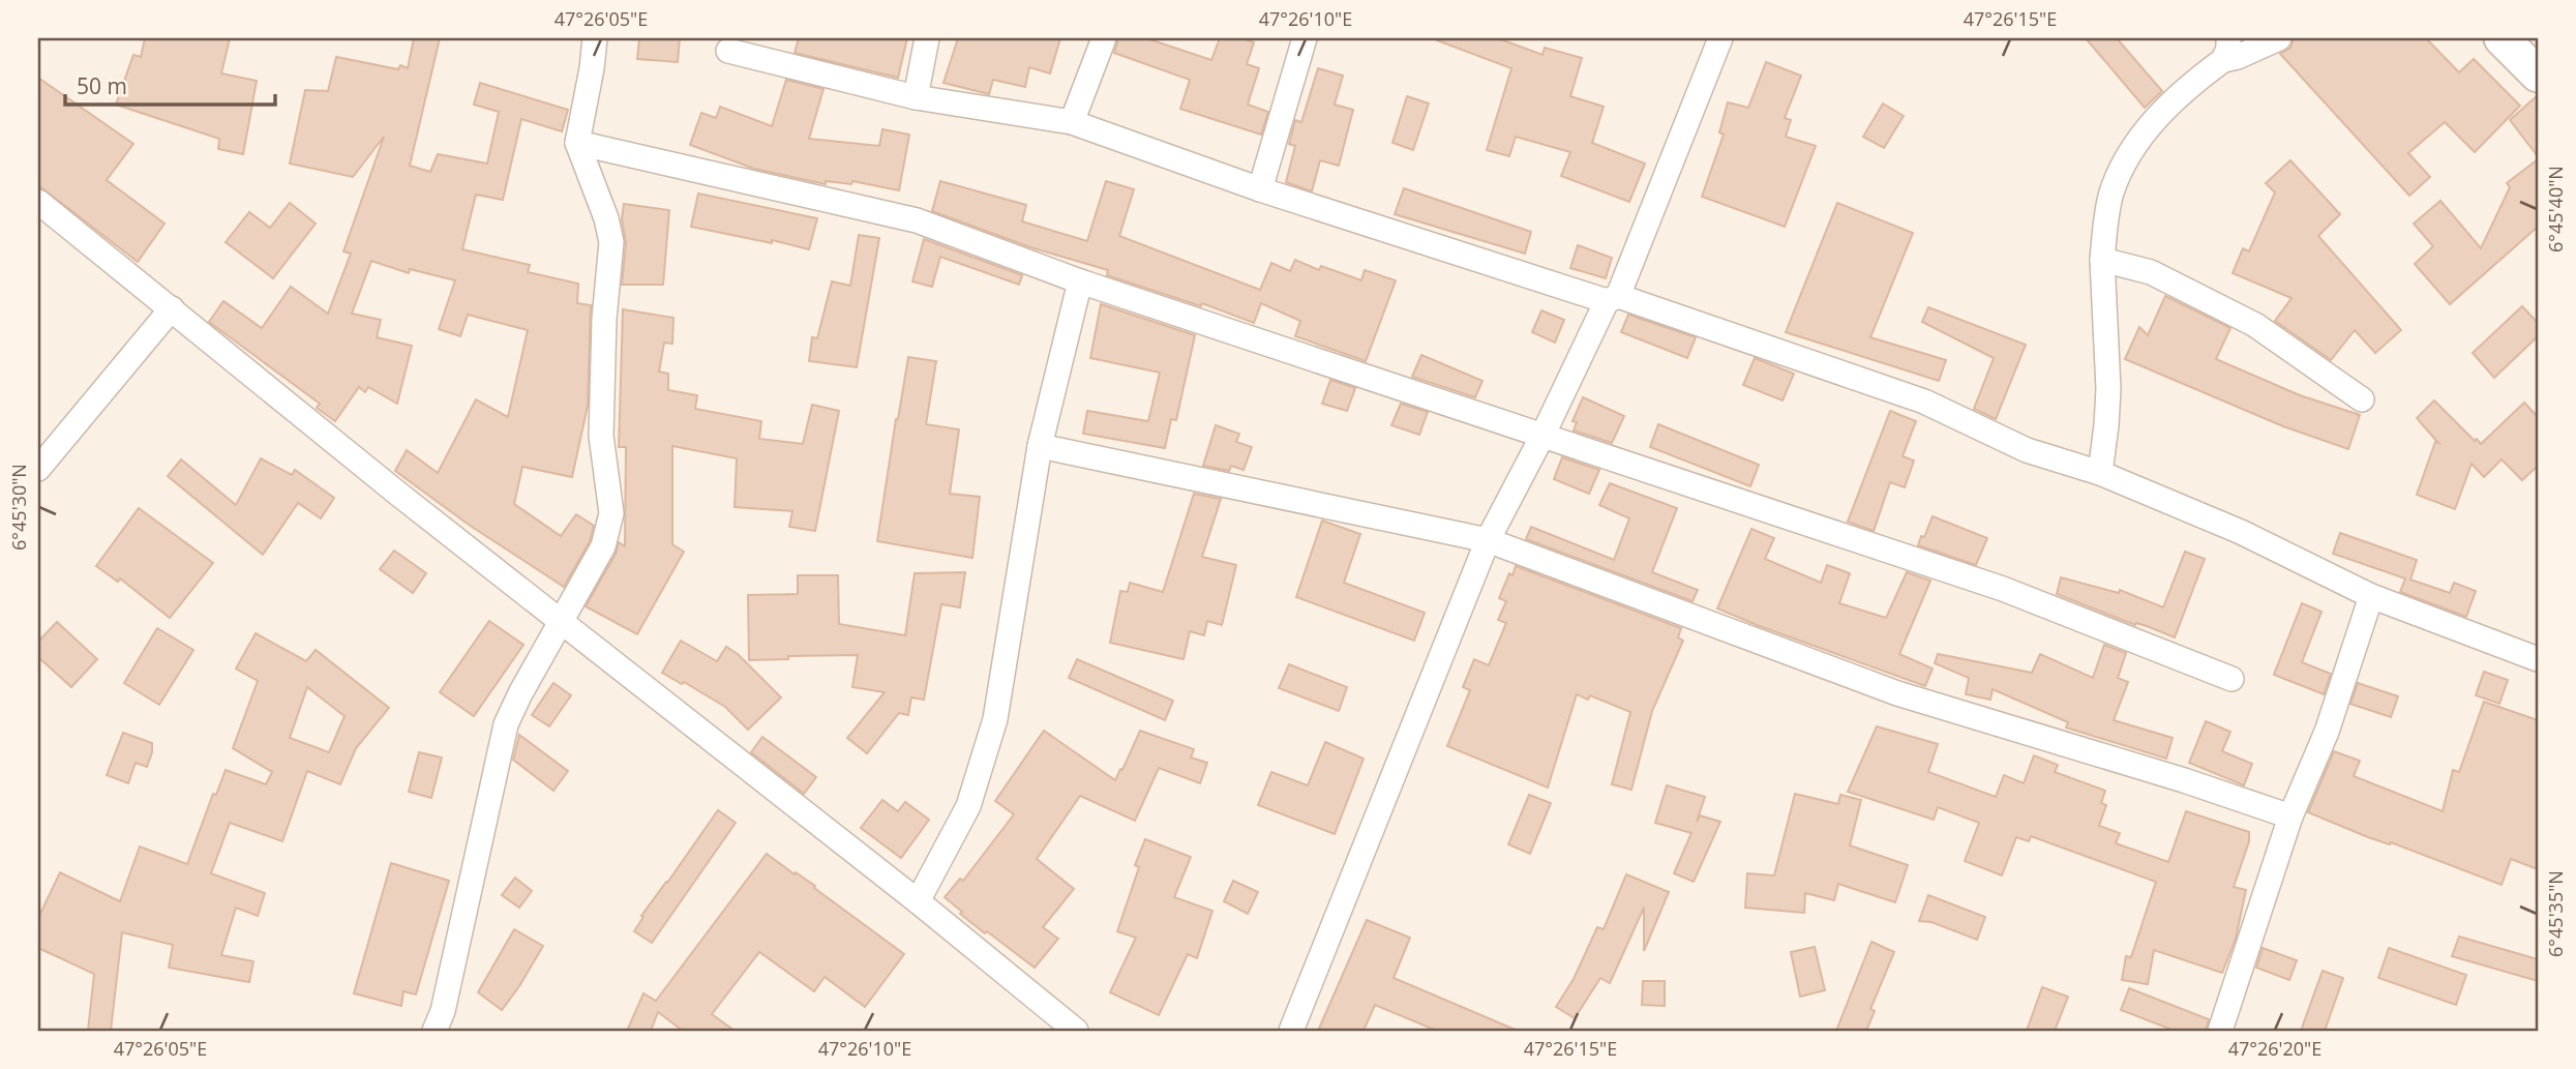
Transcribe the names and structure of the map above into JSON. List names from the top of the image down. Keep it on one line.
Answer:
{"scale_bar":"50 m","coordinates":["47°26'05\"E","47°26'10\"E","47°26'15\"E","6°45'40\"N","6°45'30\"N","6°45'35\"N","47°26'20\"E"]}
